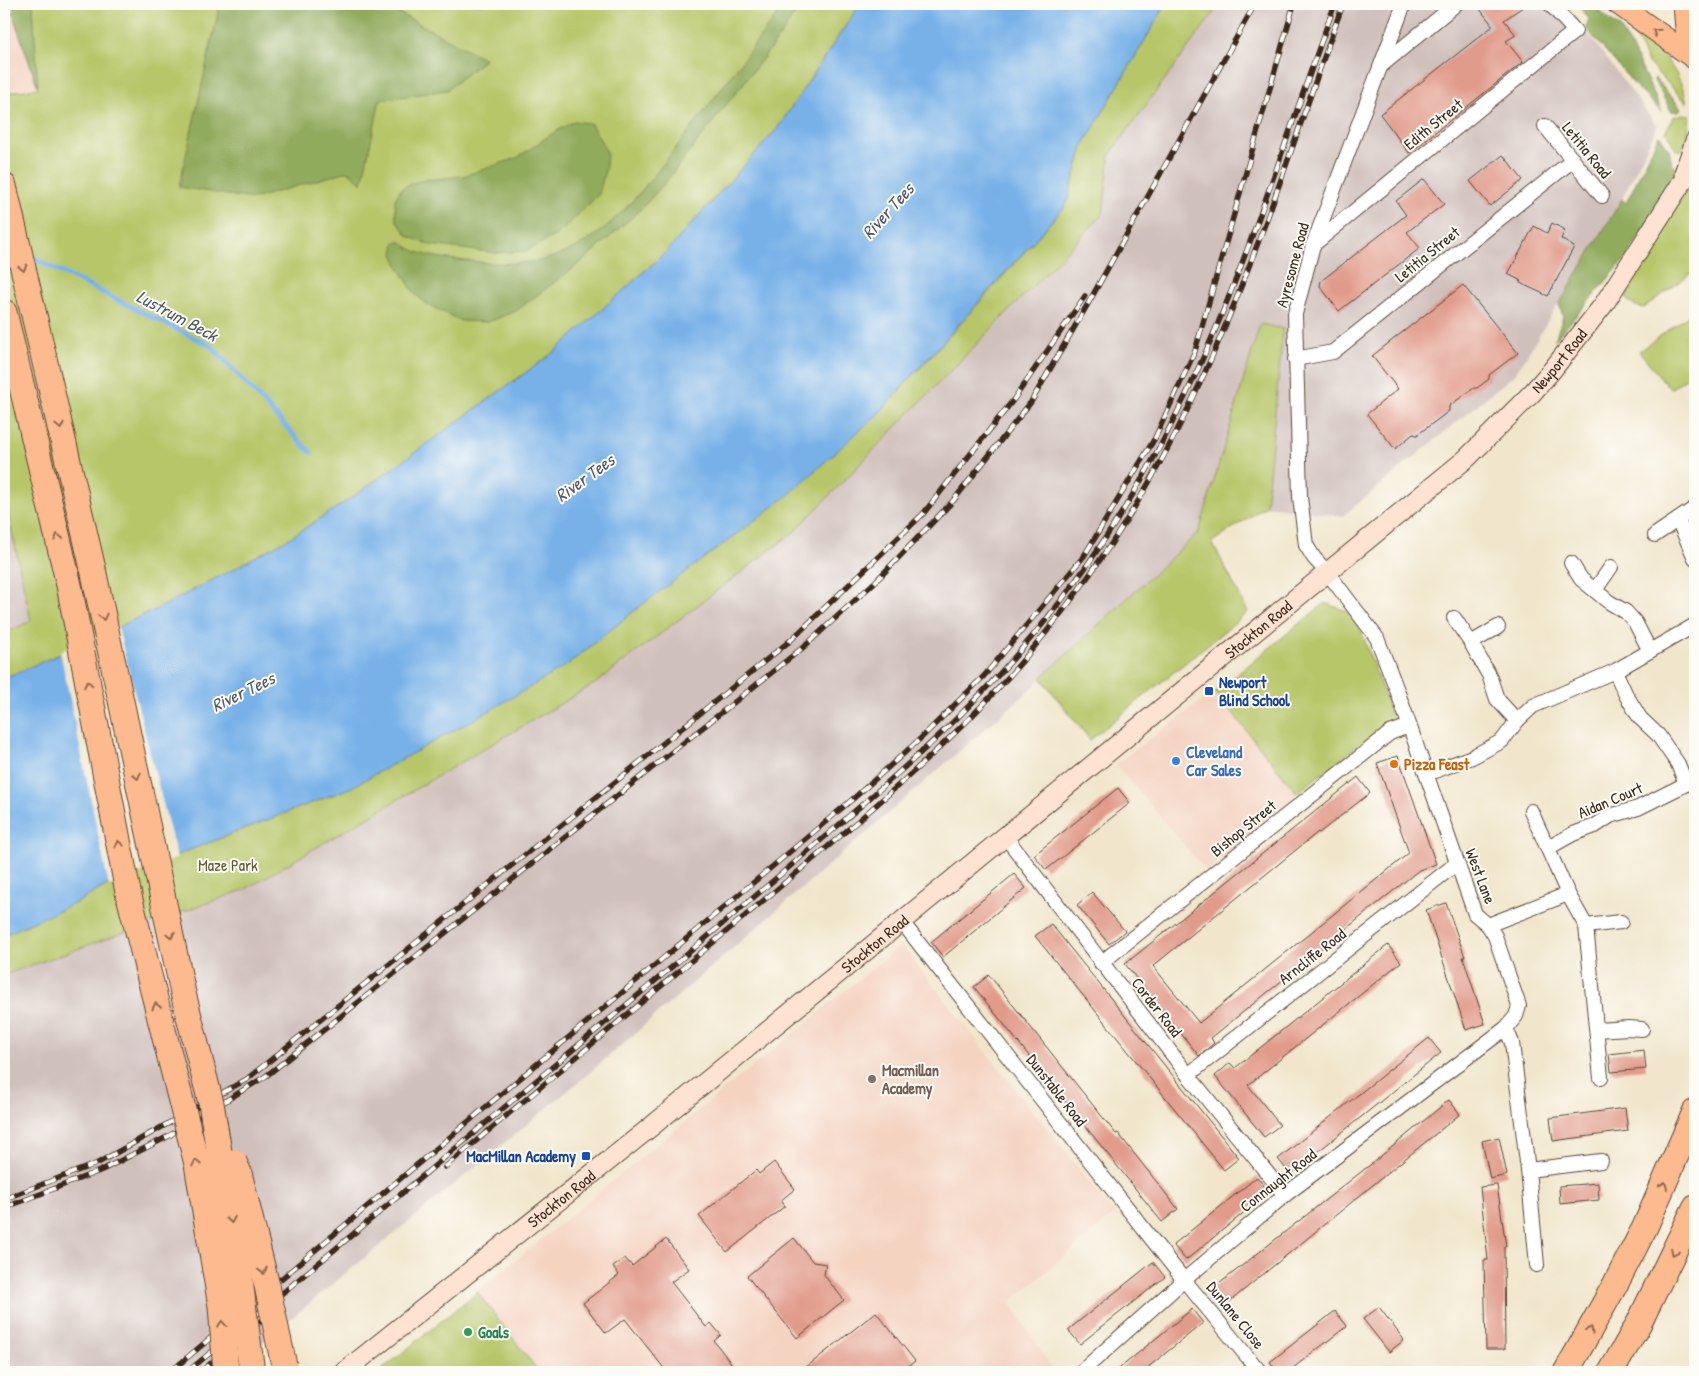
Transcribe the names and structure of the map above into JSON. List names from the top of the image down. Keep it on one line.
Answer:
{"streets":{"main road":["Newport Road","Stockton Road"],"street":["Edith Street","Letitia Road","Letitia Street","Ayresome Road","Aidan Court","Bishop Street","West Lane","Arncliffe Road","Corder Road","Dunstable Road","Connaught Road","Dunlane Close"]},"crossings":[["Edith Street","Ayresome Road"],["Letitia Road","Letitia Street"],["Letitia Street","Ayresome Road"],["Ayresome Road","Stockton Road"],["Ayresome Road","West Lane"],["Newport Road","Stockton Road"],["Stockton Road","West Lane"],["Stockton Road","Corder Road"],["Stockton Road","Dunstable Road"],["Bishop Street","West Lane"],["Bishop Street","Corder Road"],["West Lane","Arncliffe Road"],["West Lane","Connaught Road"],["Arncliffe Road","Corder Road"],["Corder Road","Connaught Road"],["Dunstable Road","Connaught Road"],["Dunstable Road","Dunlane Close"],["Connaught Road","Dunlane Close"]],"water":["River Tees","Lustrum Beck"],"parks":["Maze Park"],"places":{"transit":["Newport Blind School","MacMillan Academy"],"other":["Cleveland Car Sales","Pizza Feast","Macmillan Academy","Goals"]}}
